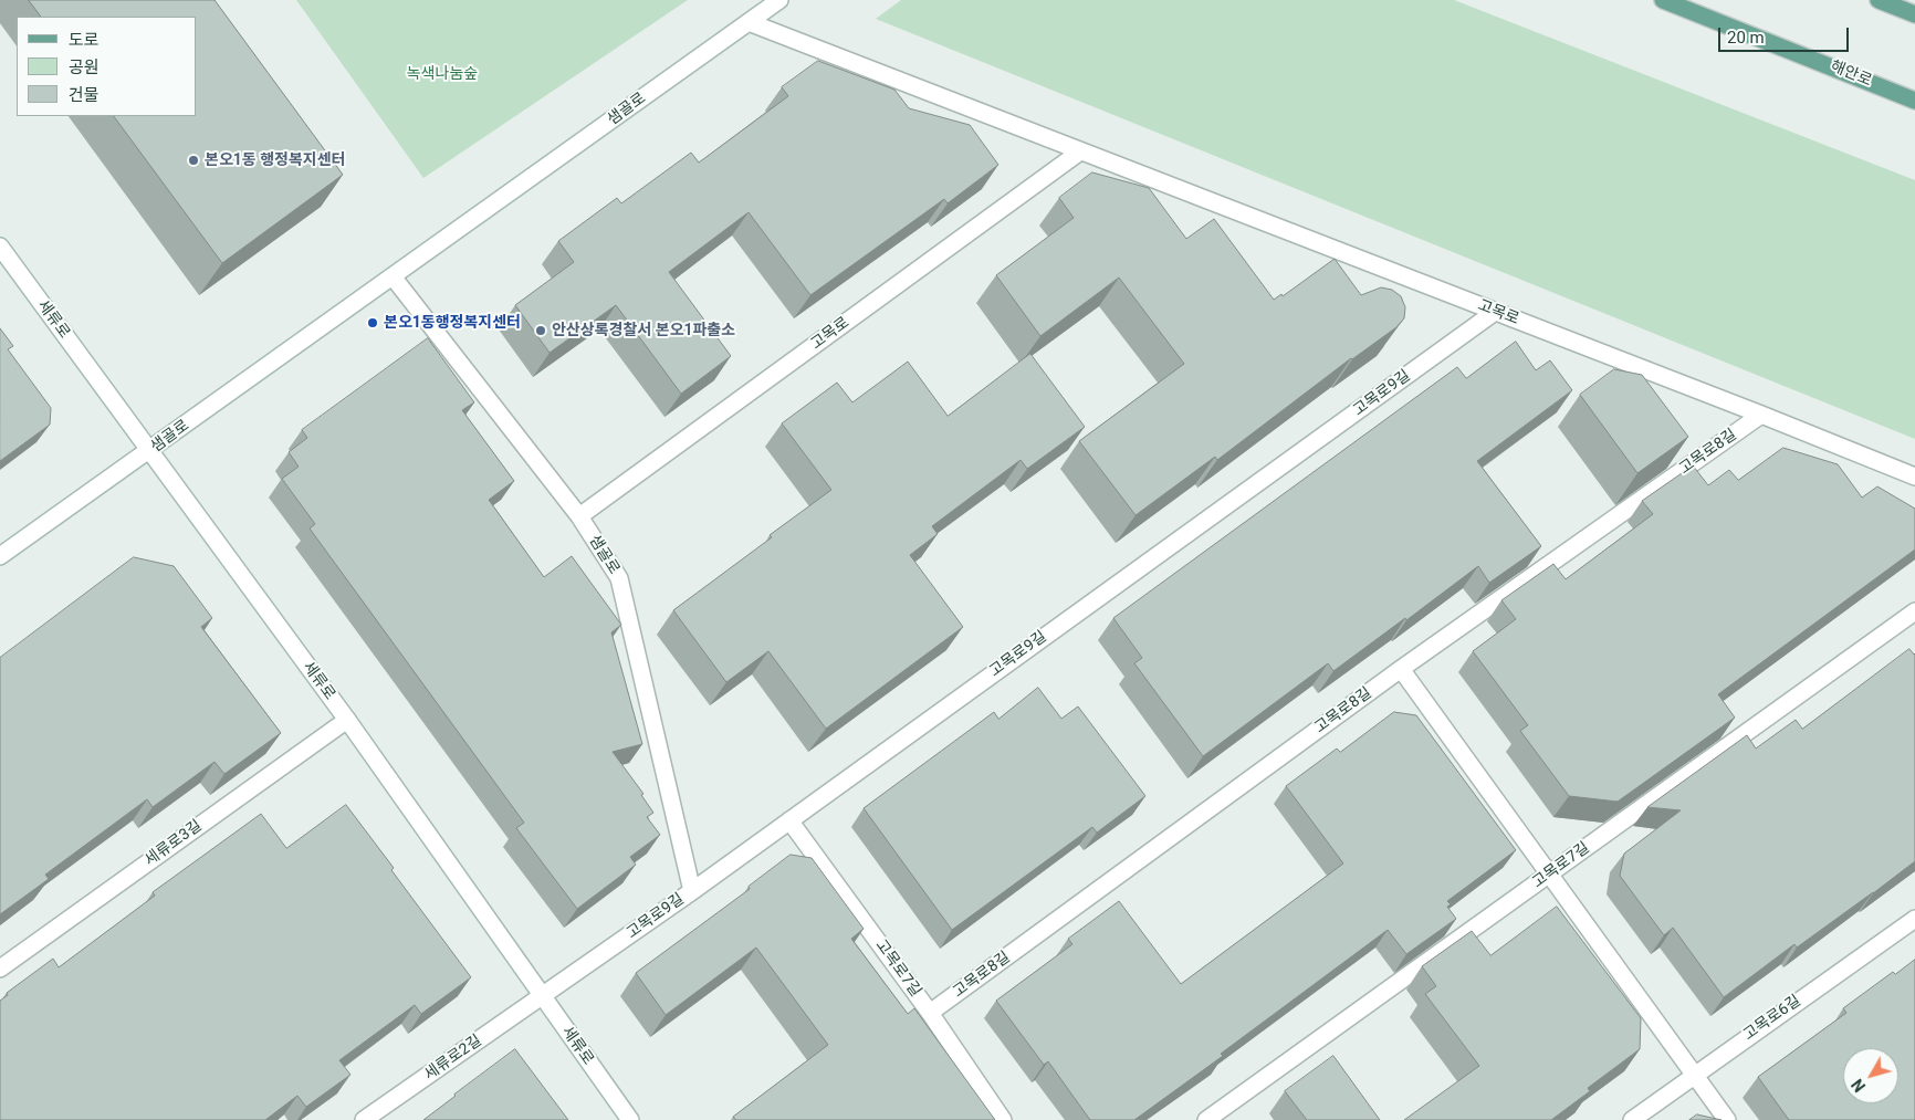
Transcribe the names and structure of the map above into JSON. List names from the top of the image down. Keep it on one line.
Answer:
{"streets":{"main road":["해안로"],"street":["샘골로","고목로","세류로","고목로9길","고목로8길","세류로3길","고목로7길","고목로6길","세류로2길"]},"crossings":[["샘골로","고목로"],["샘골로","세류로"],["샘골로","고목로9길"],["고목로","고목로9길"],["고목로","고목로8길"],["세류로","고목로9길"],["세류로","세류로3길"],["세류로","세류로2길"],["고목로9길","고목로7길"],["고목로9길","세류로2길"],["고목로8길","고목로7길"]],"parks":["녹색나눔숲"],"places":["본오1동 행정복지센터","본오1동행정복지센터","안산상록경찰서 본오1파출소"],"legend":["도로","공원","건물"],"scale_bar":"20 m","north":"bottom left"}
